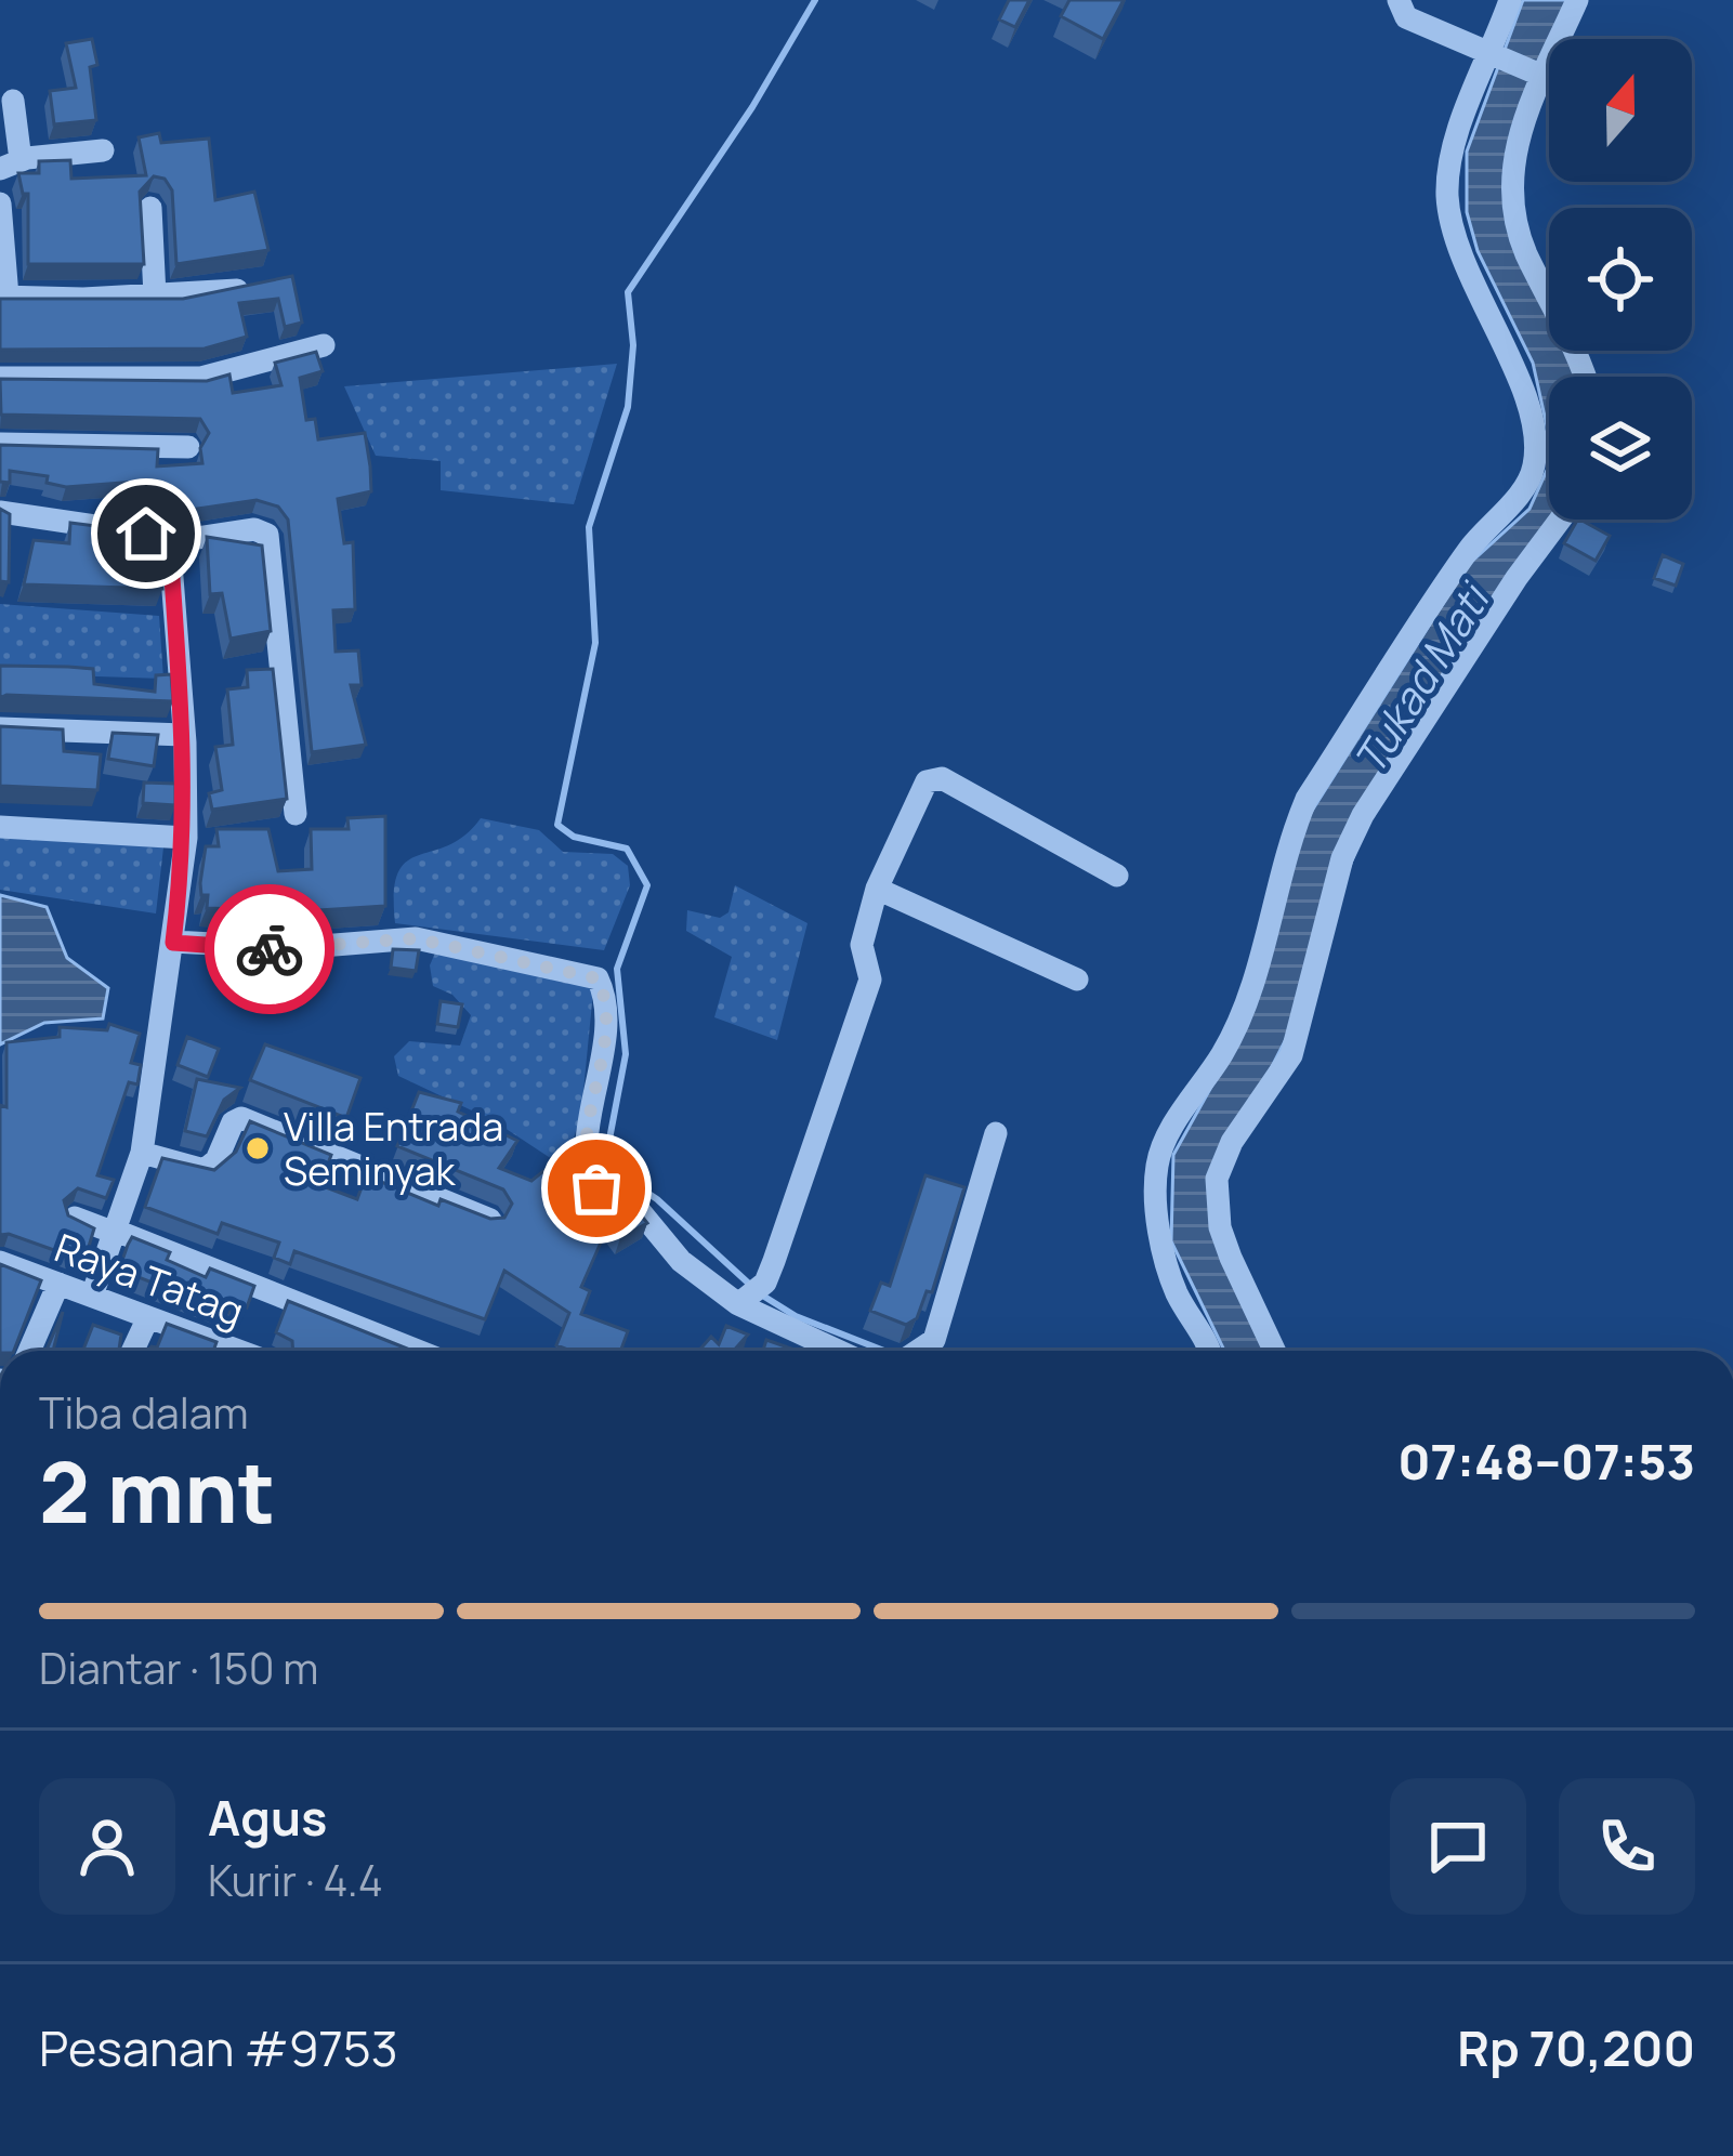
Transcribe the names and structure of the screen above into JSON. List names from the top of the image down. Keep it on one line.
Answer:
{"streets":{"street":["Raya Tatag"]},"water":["Tukad Mati"],"places":["Villa Entrada Seminyak"],"north":"top","page":{"heading":["2 mnt","Tiba dalam","07:48–07:53"],"panel":["Agus","Kurir · 4.4","Pesanan #9753","Rp 70,200"],"bar":"Diantar · 150 m"}}
